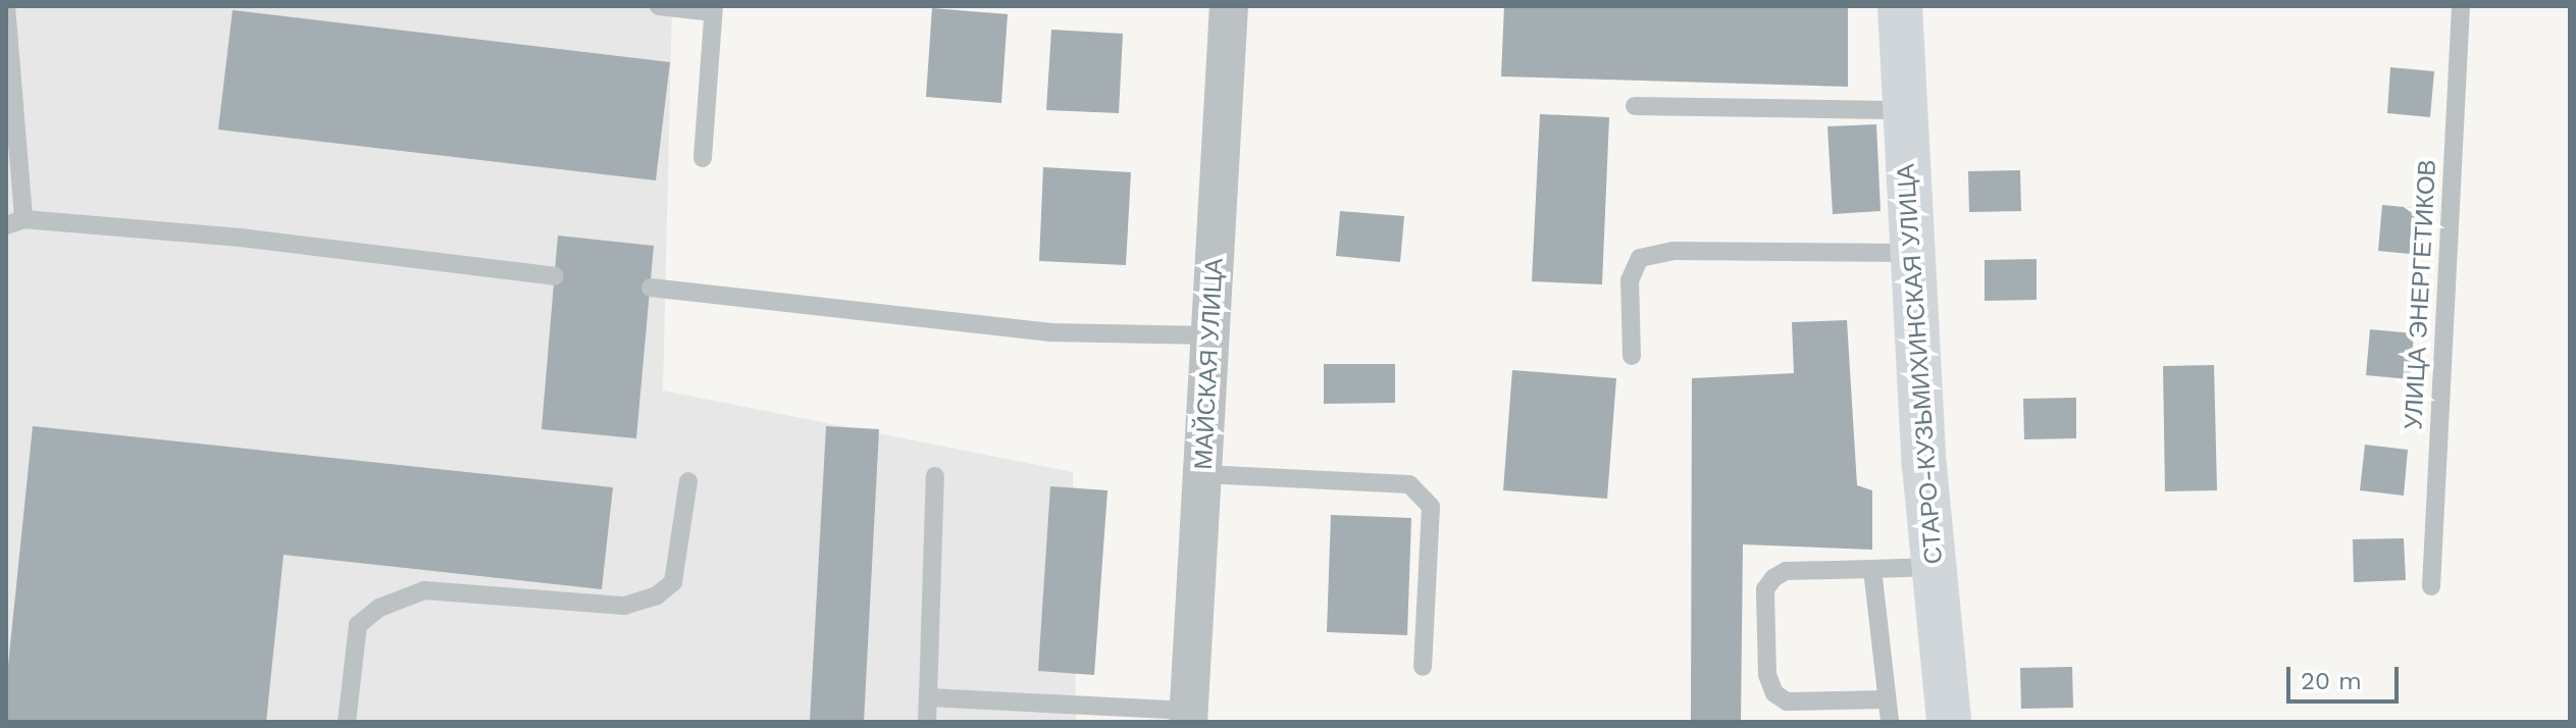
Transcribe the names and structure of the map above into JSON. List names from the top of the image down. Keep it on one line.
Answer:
{"streets":{"main road":["СТАРО-КУЗЬМИХИНСКАЯ УЛИЦА"],"street":["МАЙСКАЯ УЛИЦА"],"lane":["УЛИЦА ЭНЕРГЕТИКОВ"]},"scale_bar":"20 m"}
